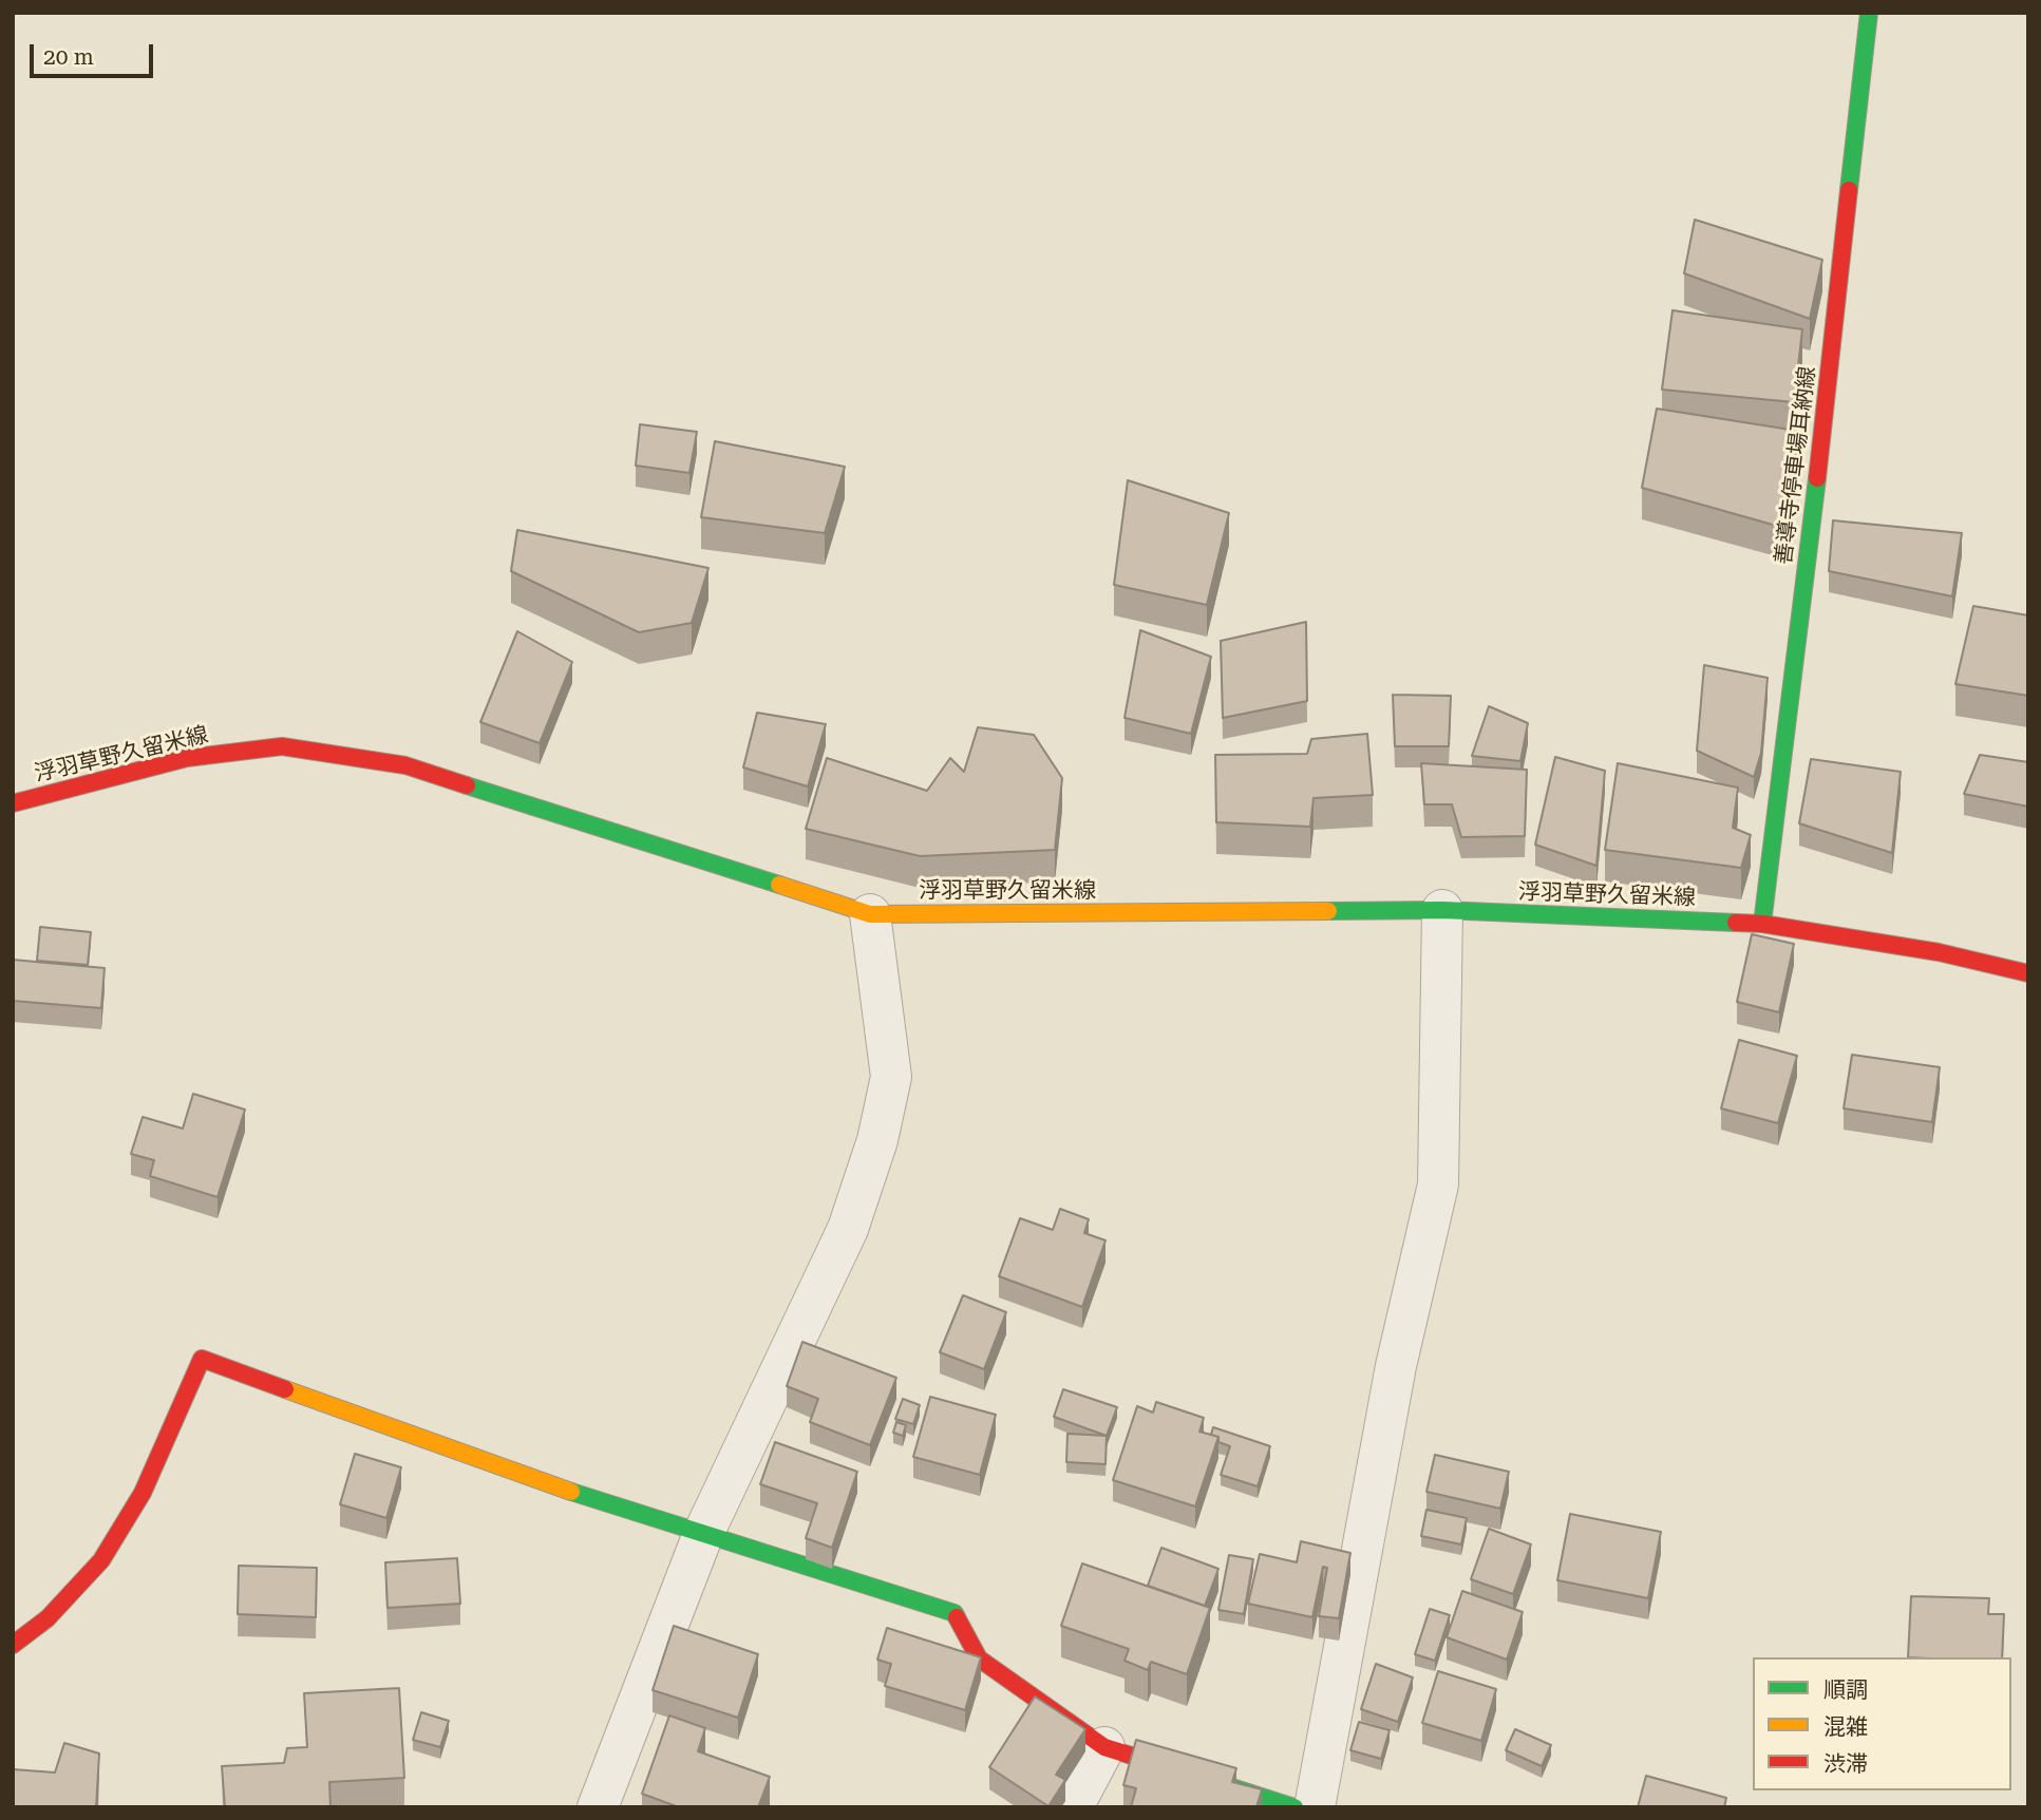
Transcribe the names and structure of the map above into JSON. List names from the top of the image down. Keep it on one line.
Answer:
{"streets":{"main road":["善導寺停車場耳納線","浮羽草野久留米線"]},"crossings":[["善導寺停車場耳納線","浮羽草野久留米線"]],"legend":["順調","混雑","渋滞"],"scale_bar":"20 m"}
